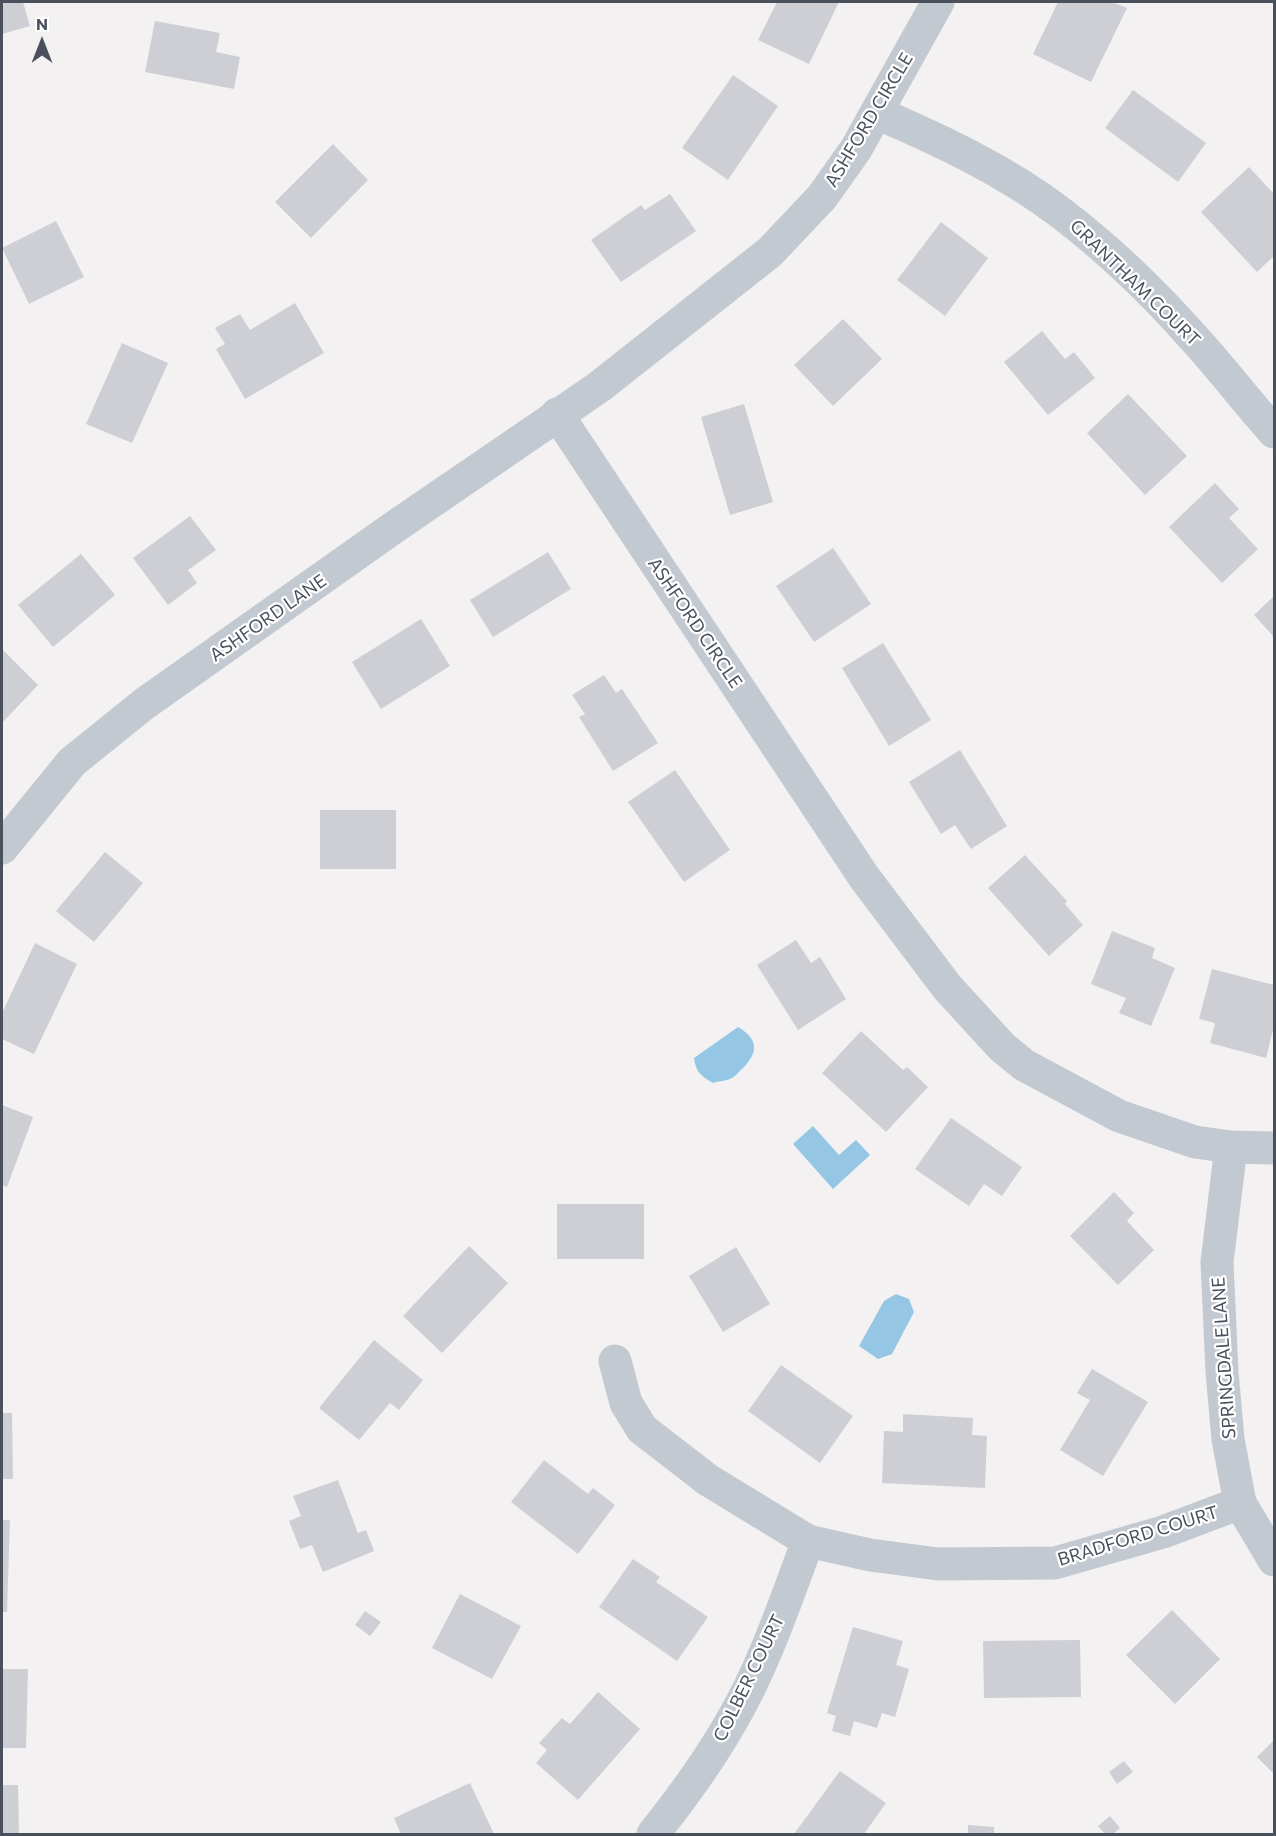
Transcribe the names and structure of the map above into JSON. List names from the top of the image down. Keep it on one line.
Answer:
{"streets":{"street":["ASHFORD CIRCLE","GRANTHAM COURT","ASHFORD LANE","SPRINGDALE LANE","BRADFORD COURT","COLBER COURT"]},"crossings":[["ASHFORD CIRCLE","GRANTHAM COURT"],["ASHFORD CIRCLE","ASHFORD LANE"],["ASHFORD CIRCLE","SPRINGDALE LANE"],["SPRINGDALE LANE","BRADFORD COURT"],["BRADFORD COURT","COLBER COURT"]],"north":"top"}
